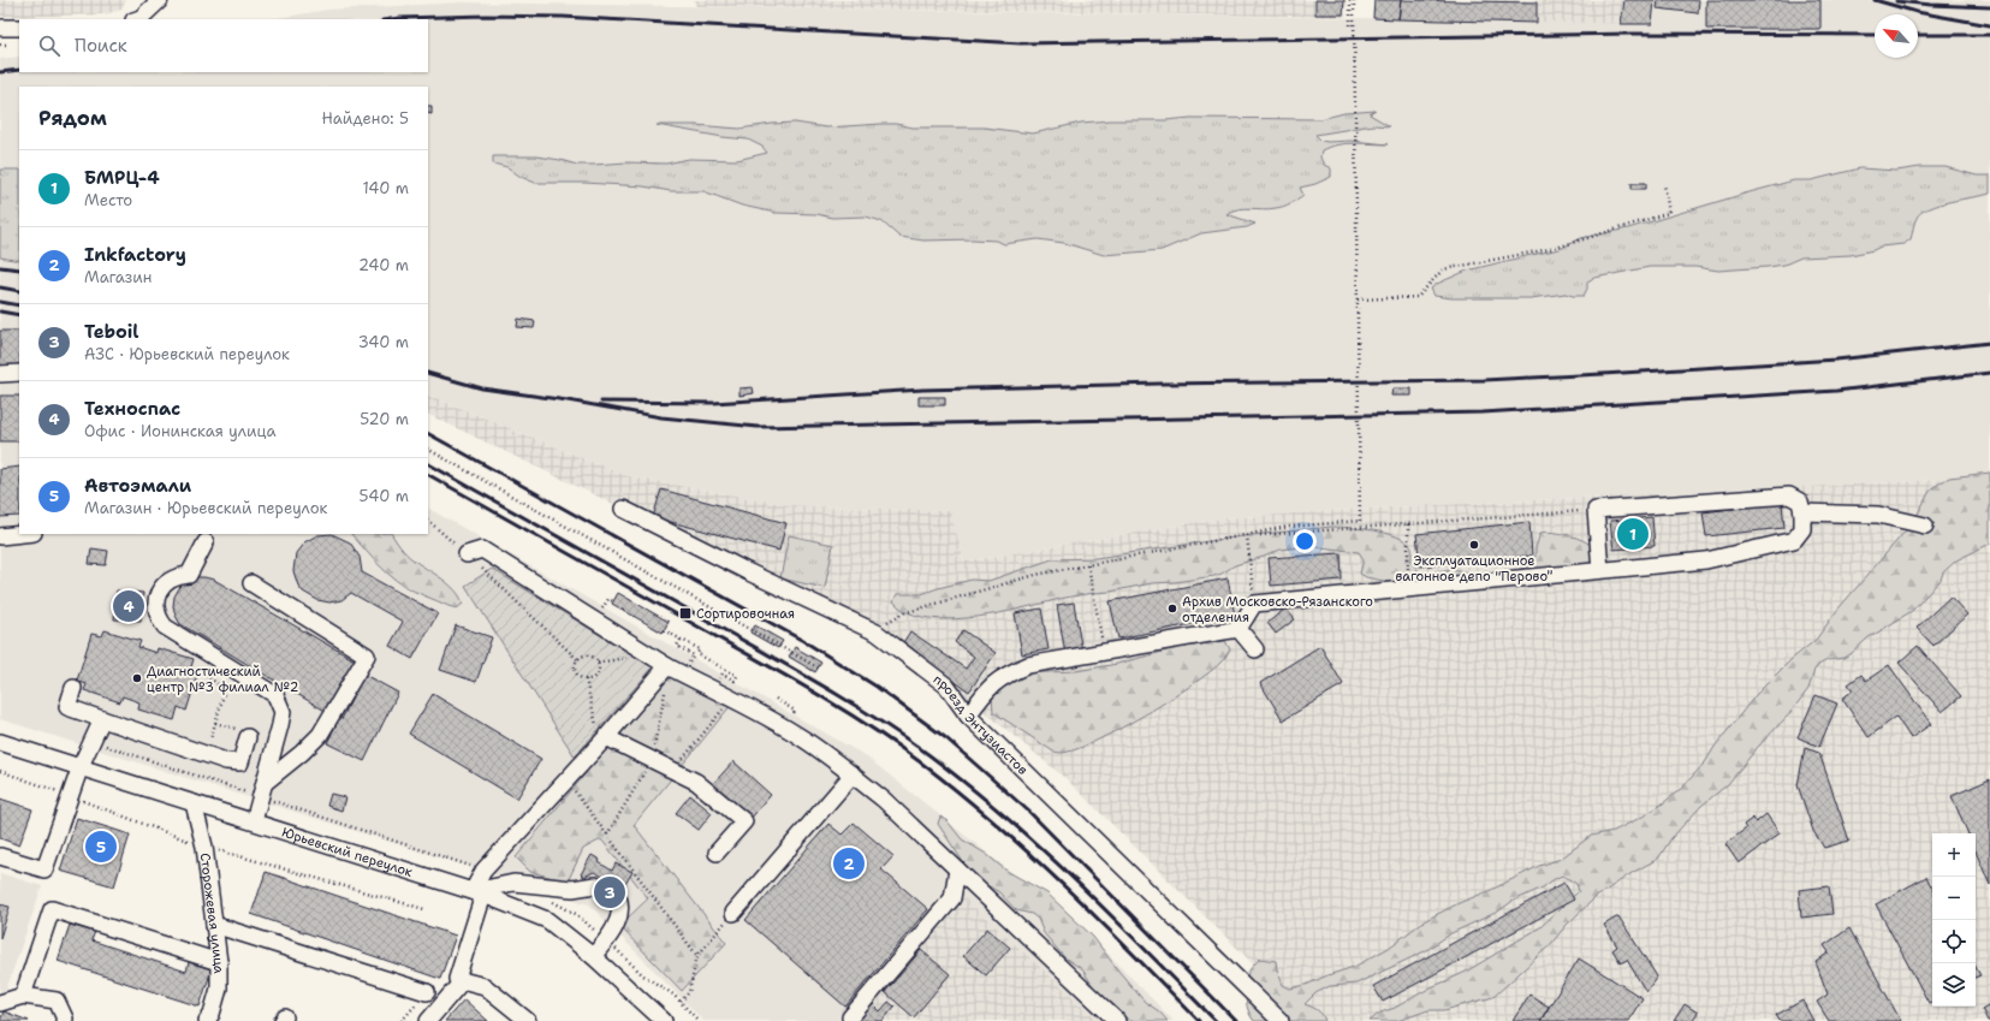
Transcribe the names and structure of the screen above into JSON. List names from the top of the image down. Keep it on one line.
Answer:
{"streets":{"street":["проезд Энтузиастов","Юрьевский переулок","Сторожевая улица"]},"crossings":[["Юрьевский переулок","Сторожевая улица"]],"places":{"other":["Эксплуатационное вагонное депо \"Перово\"","Архив Московско-Рязанского отделения","Диагностический центр №3 филиал №2"],"transit":["Сортировочная"]},"north":"top left","page":{"search":"Поиск","heading":["Рядом","Найдено: 5"],"list":[{"mark":"1","name":"БМРЦ-4","note":"Место","value":"140 m"},{"mark":"2","name":"Inkfactory","note":"Магазин","value":"240 m"},{"mark":"3","name":"Teboil","note":"АЗС · Юрьевский переулок","value":"340 m"},{"mark":"4","name":"Техноспас","note":"Офис · Ионинская улица","value":"520 m"},{"mark":"5","name":"Автоэмали","note":"Магазин · Юрьевский переулок","value":"540 m"}],"pins":["1","4","5","2","3"],"map_buttons":["+","−"]}}
